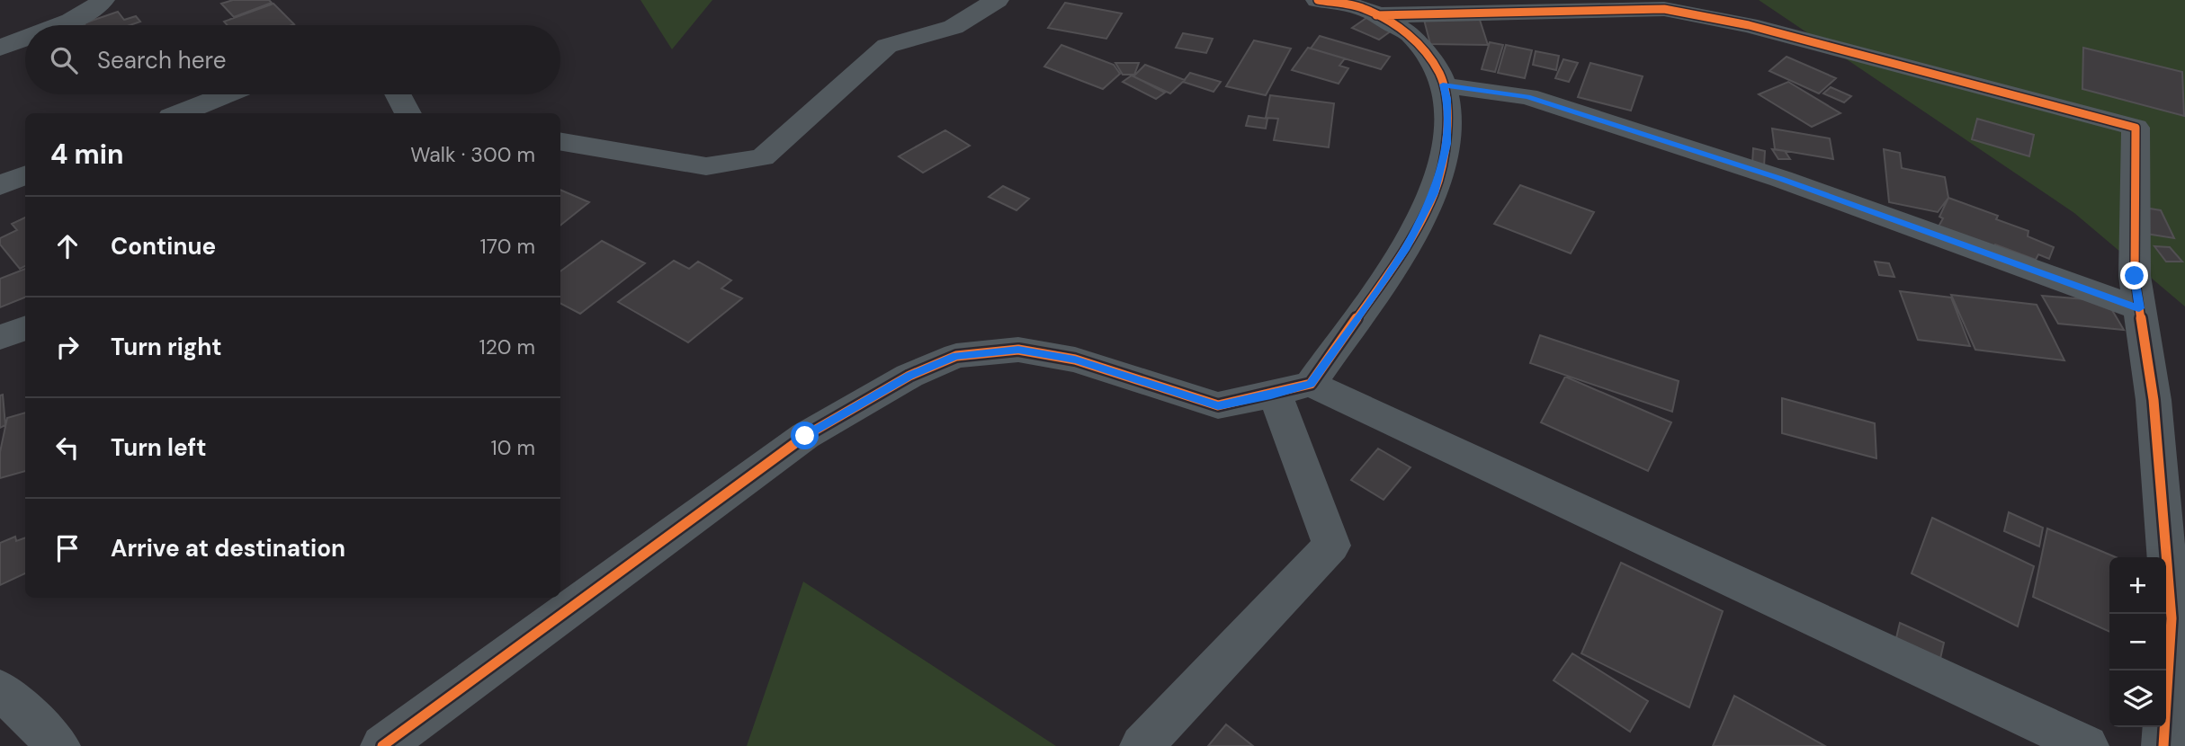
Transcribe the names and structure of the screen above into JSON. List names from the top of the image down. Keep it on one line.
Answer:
{"page":{"search":"Search here","heading":["4 min","Walk · 300 m"],"list":[["Continue","170 m"],["Turn right","120 m"],["Turn left","10 m"],"Arrive at destination"],"map_buttons":["+","−"]}}
